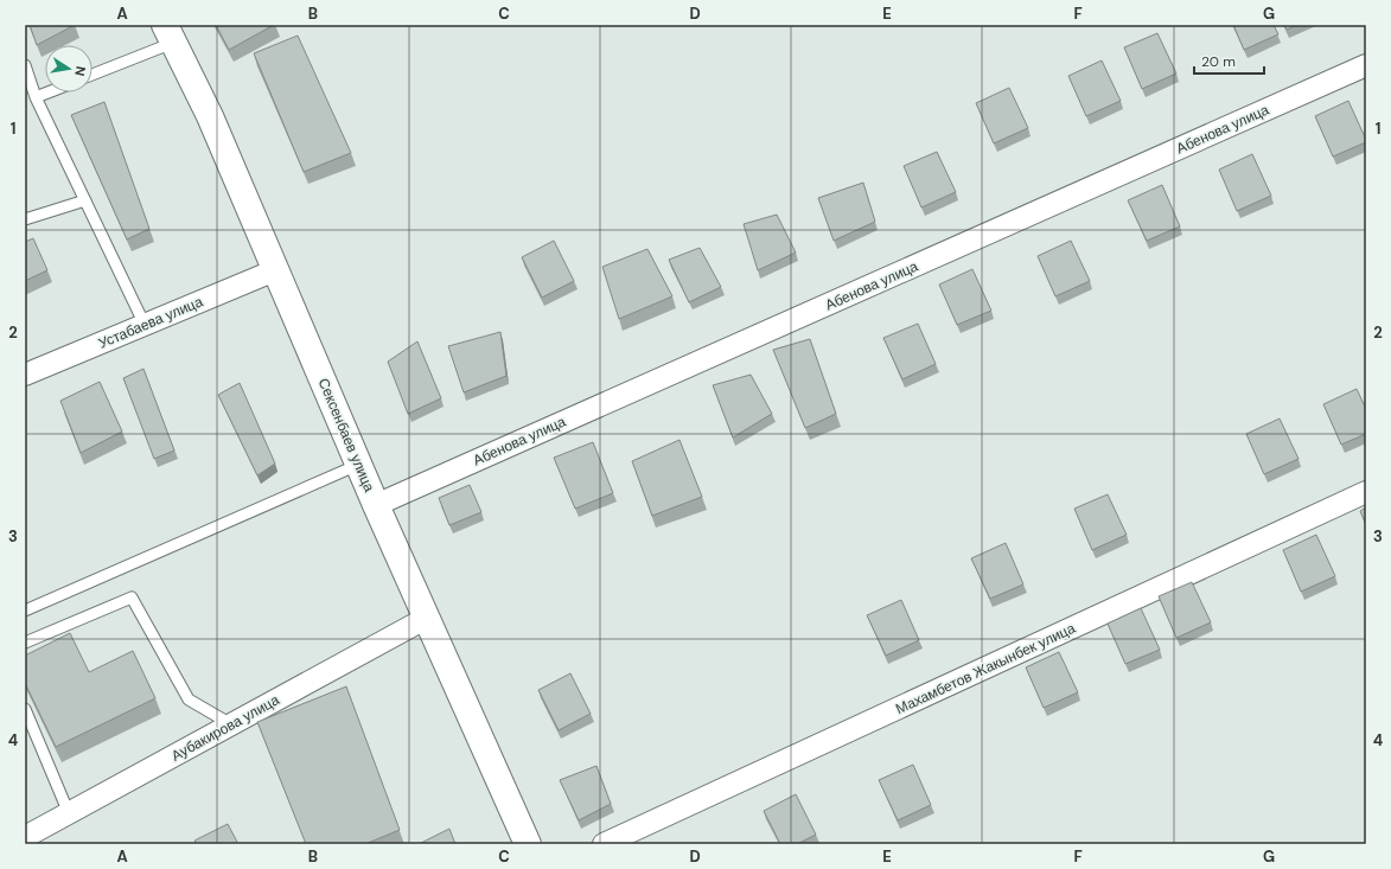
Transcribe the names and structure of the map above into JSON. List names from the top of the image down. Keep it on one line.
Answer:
{"streets":{"street":["Абенова улица","Устабаева улица","Сексенбаев улица","Махамбетов Жакынбек улица","Аубакирова улица"]},"crossings":[["Абенова улица","Сексенбаев улица"],["Устабаева улица","Сексенбаев улица"],["Сексенбаев улица","Аубакирова улица"]],"scale_bar":"20 m","north":"right","grid":{"columns":["A","B","C","D","E","F","G"],"rows":["1","2","3","4"]}}
